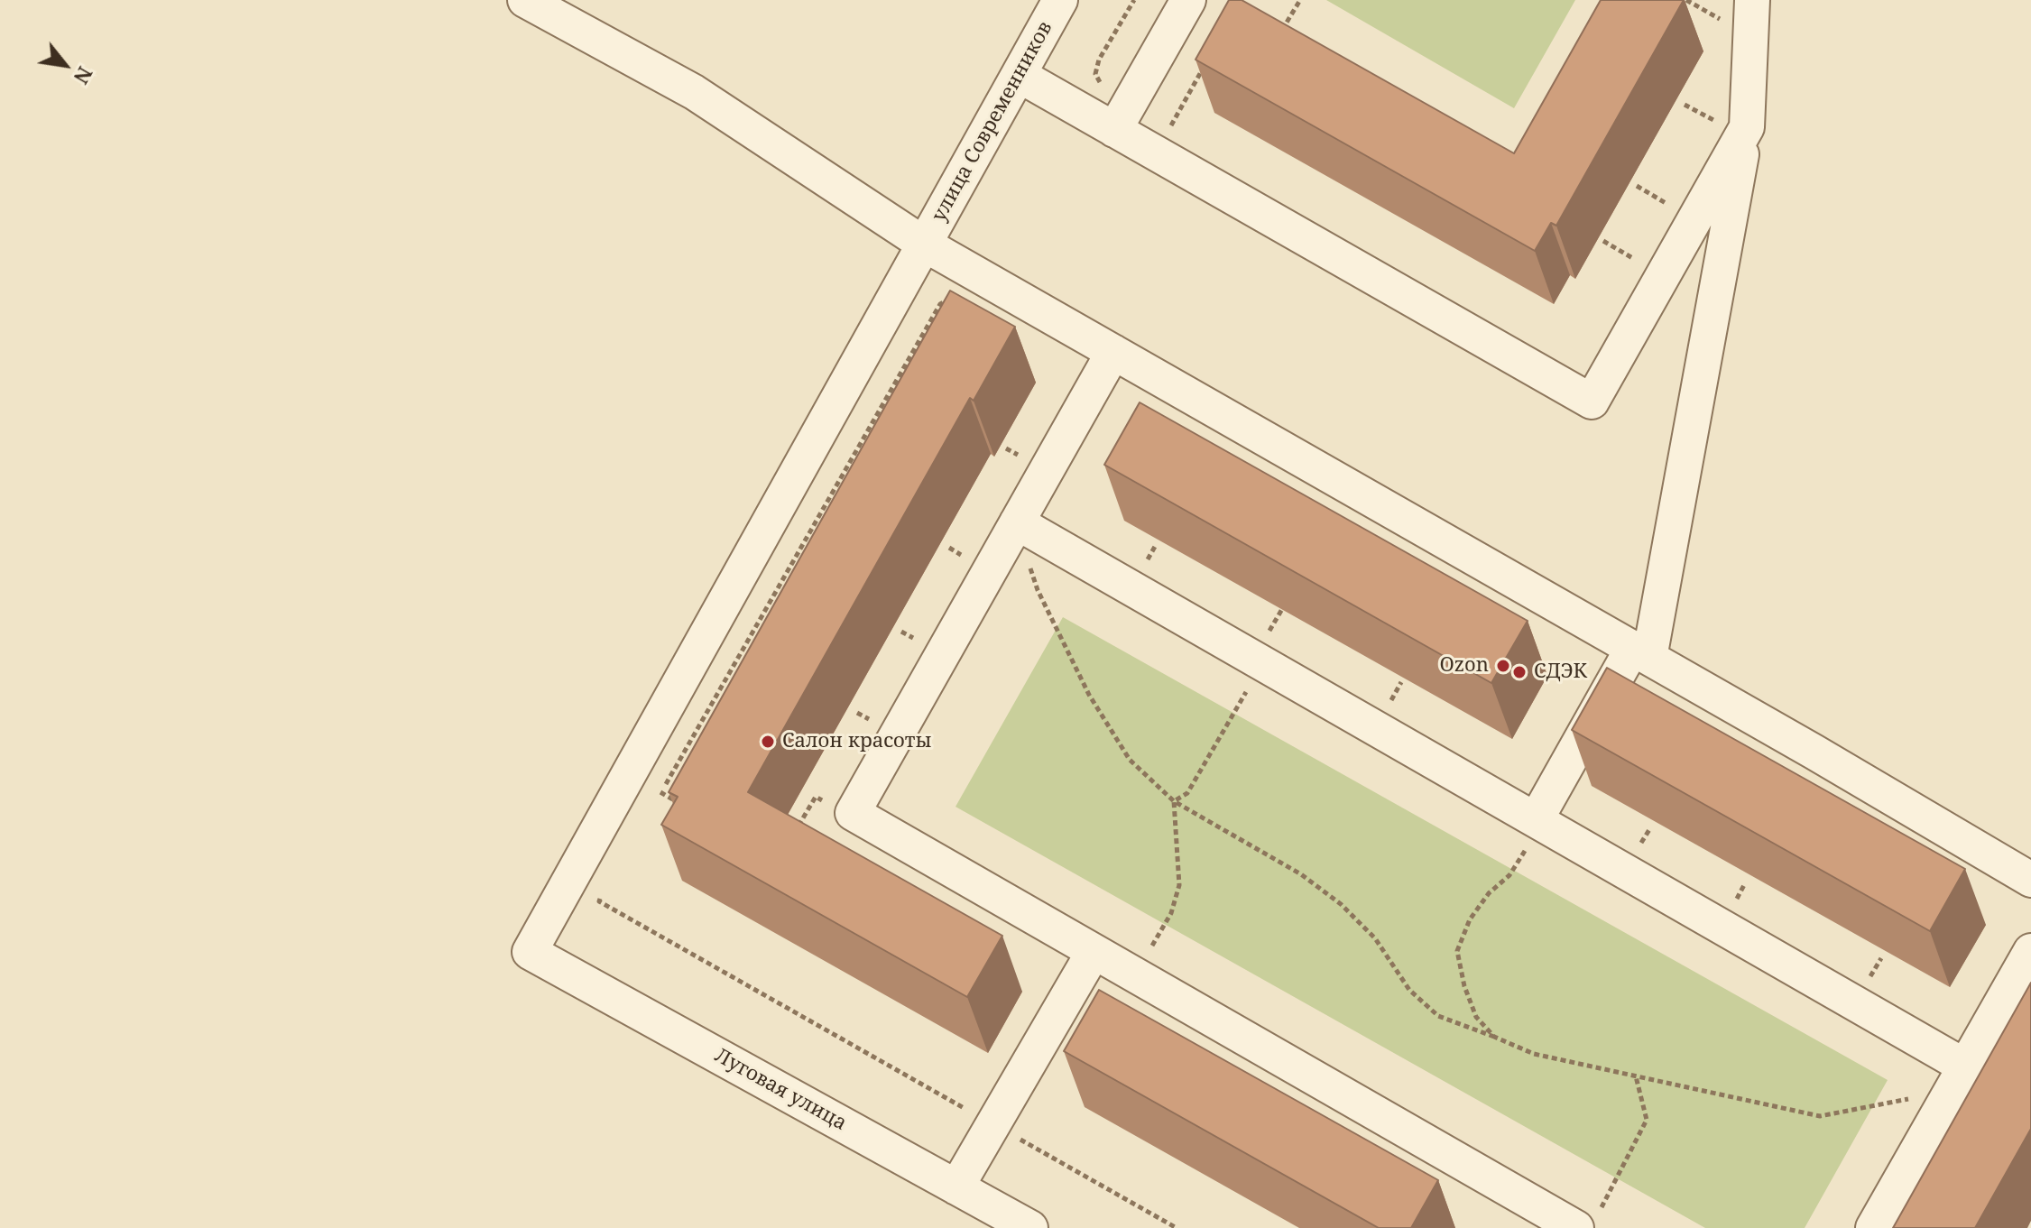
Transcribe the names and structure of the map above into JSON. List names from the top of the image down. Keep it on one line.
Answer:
{"streets":{"street":["улица Современников","Луговая улица"]},"crossings":[["улица Современников","Луговая улица"]],"places":["Ozon","СДЭК","Салон красоты"],"north":"bottom right"}
